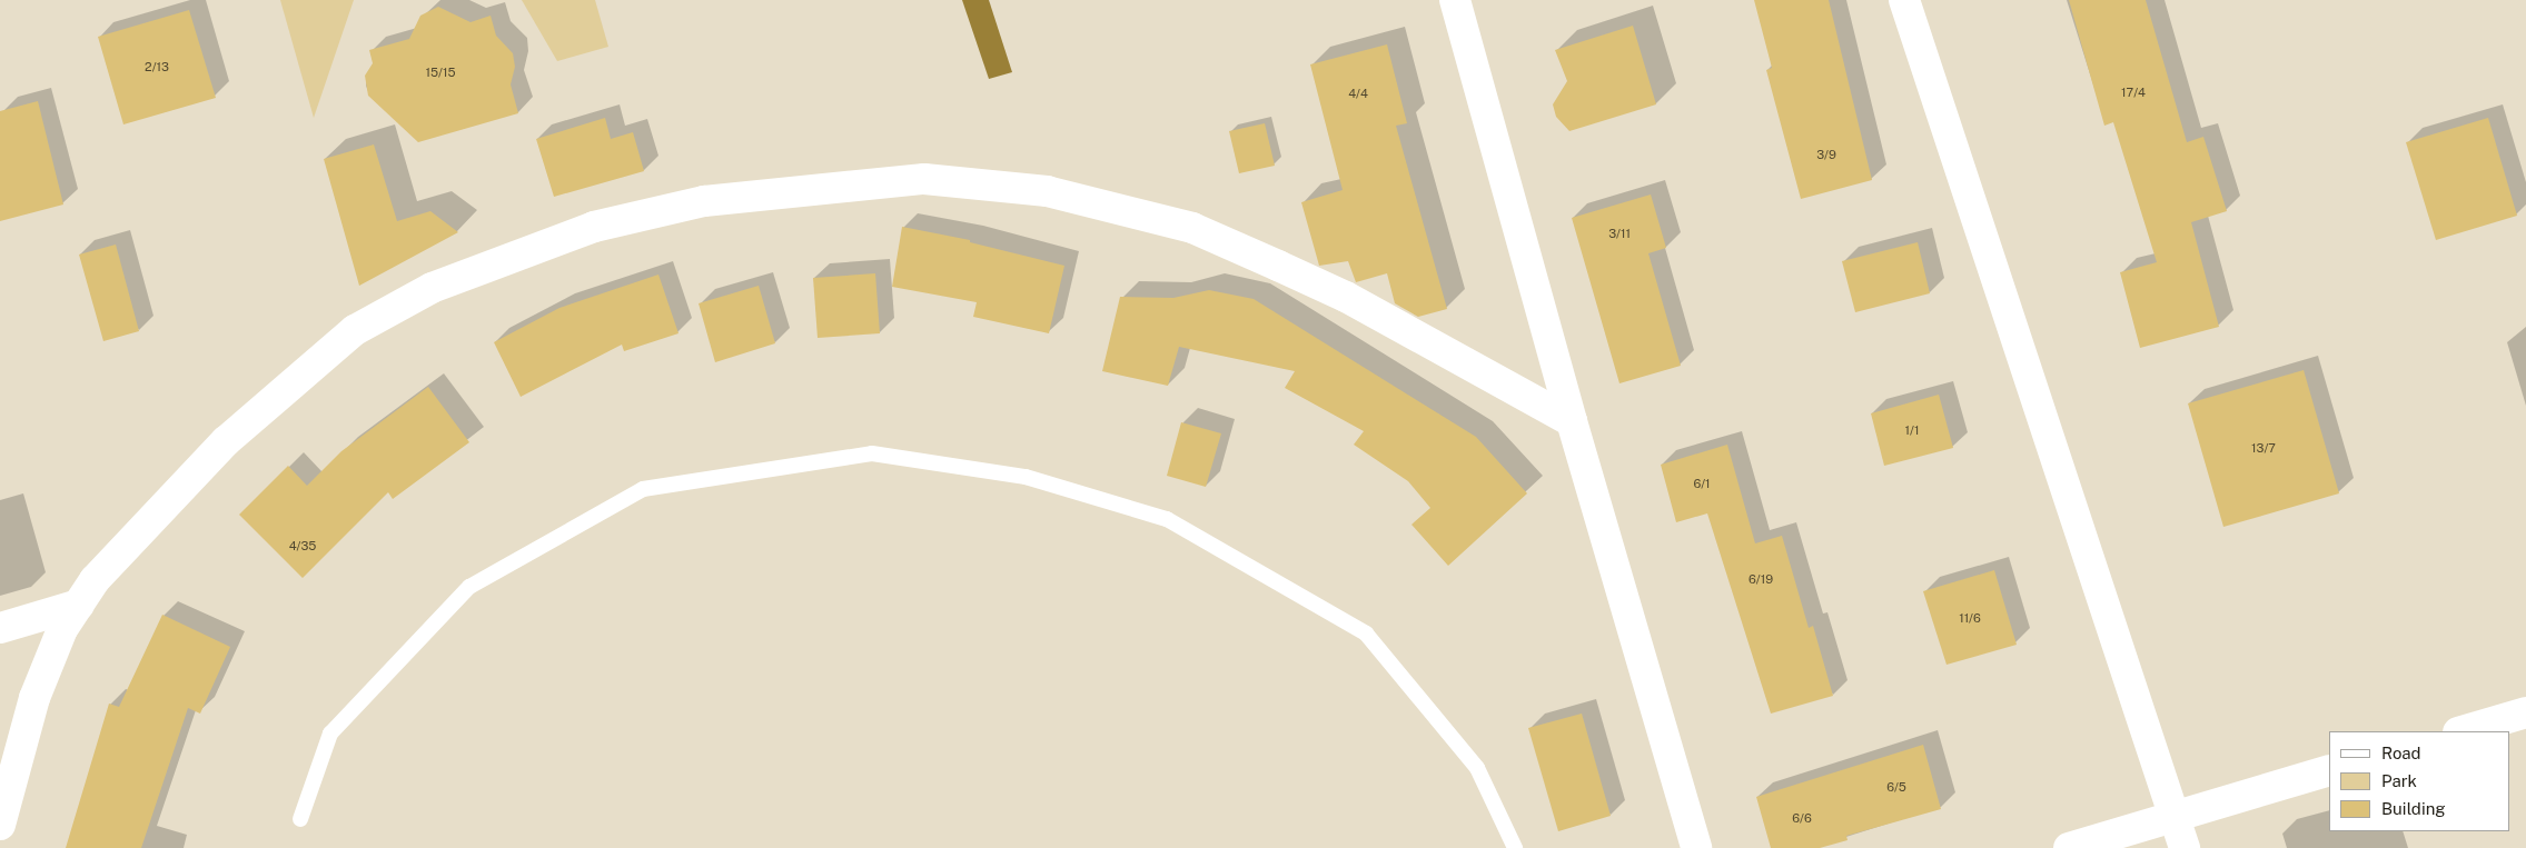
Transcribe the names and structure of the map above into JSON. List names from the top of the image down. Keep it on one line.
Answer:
{"house_numbers":["2/13","15/15","17/4","4/4","3/9","3/11","1/1","13/7","6/1","4/35","6/19","11/6","6/5","6/6"],"legend":["Road","Park","Building"]}
